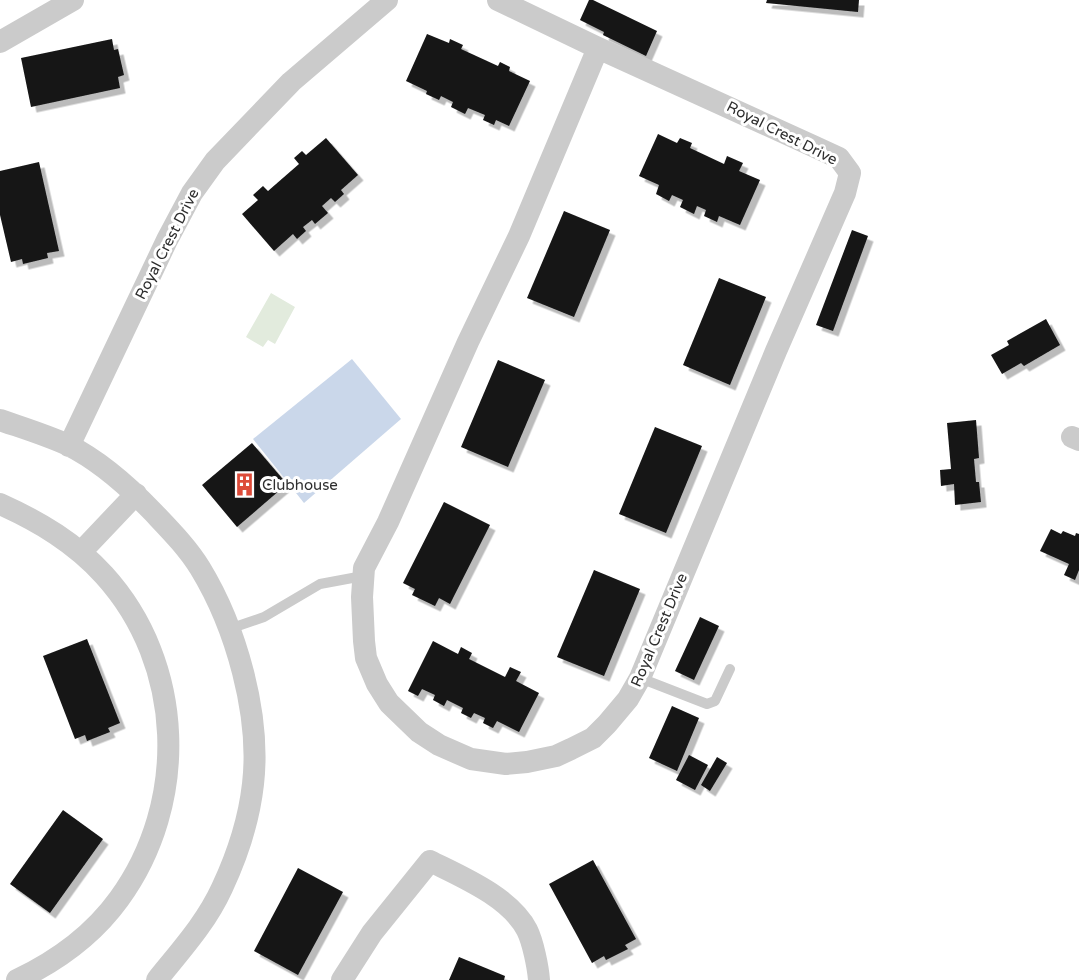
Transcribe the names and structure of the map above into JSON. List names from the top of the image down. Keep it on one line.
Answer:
{"streets":{"street":["Royal Crest Drive"]},"places":{"building":["Clubhouse"]}}
